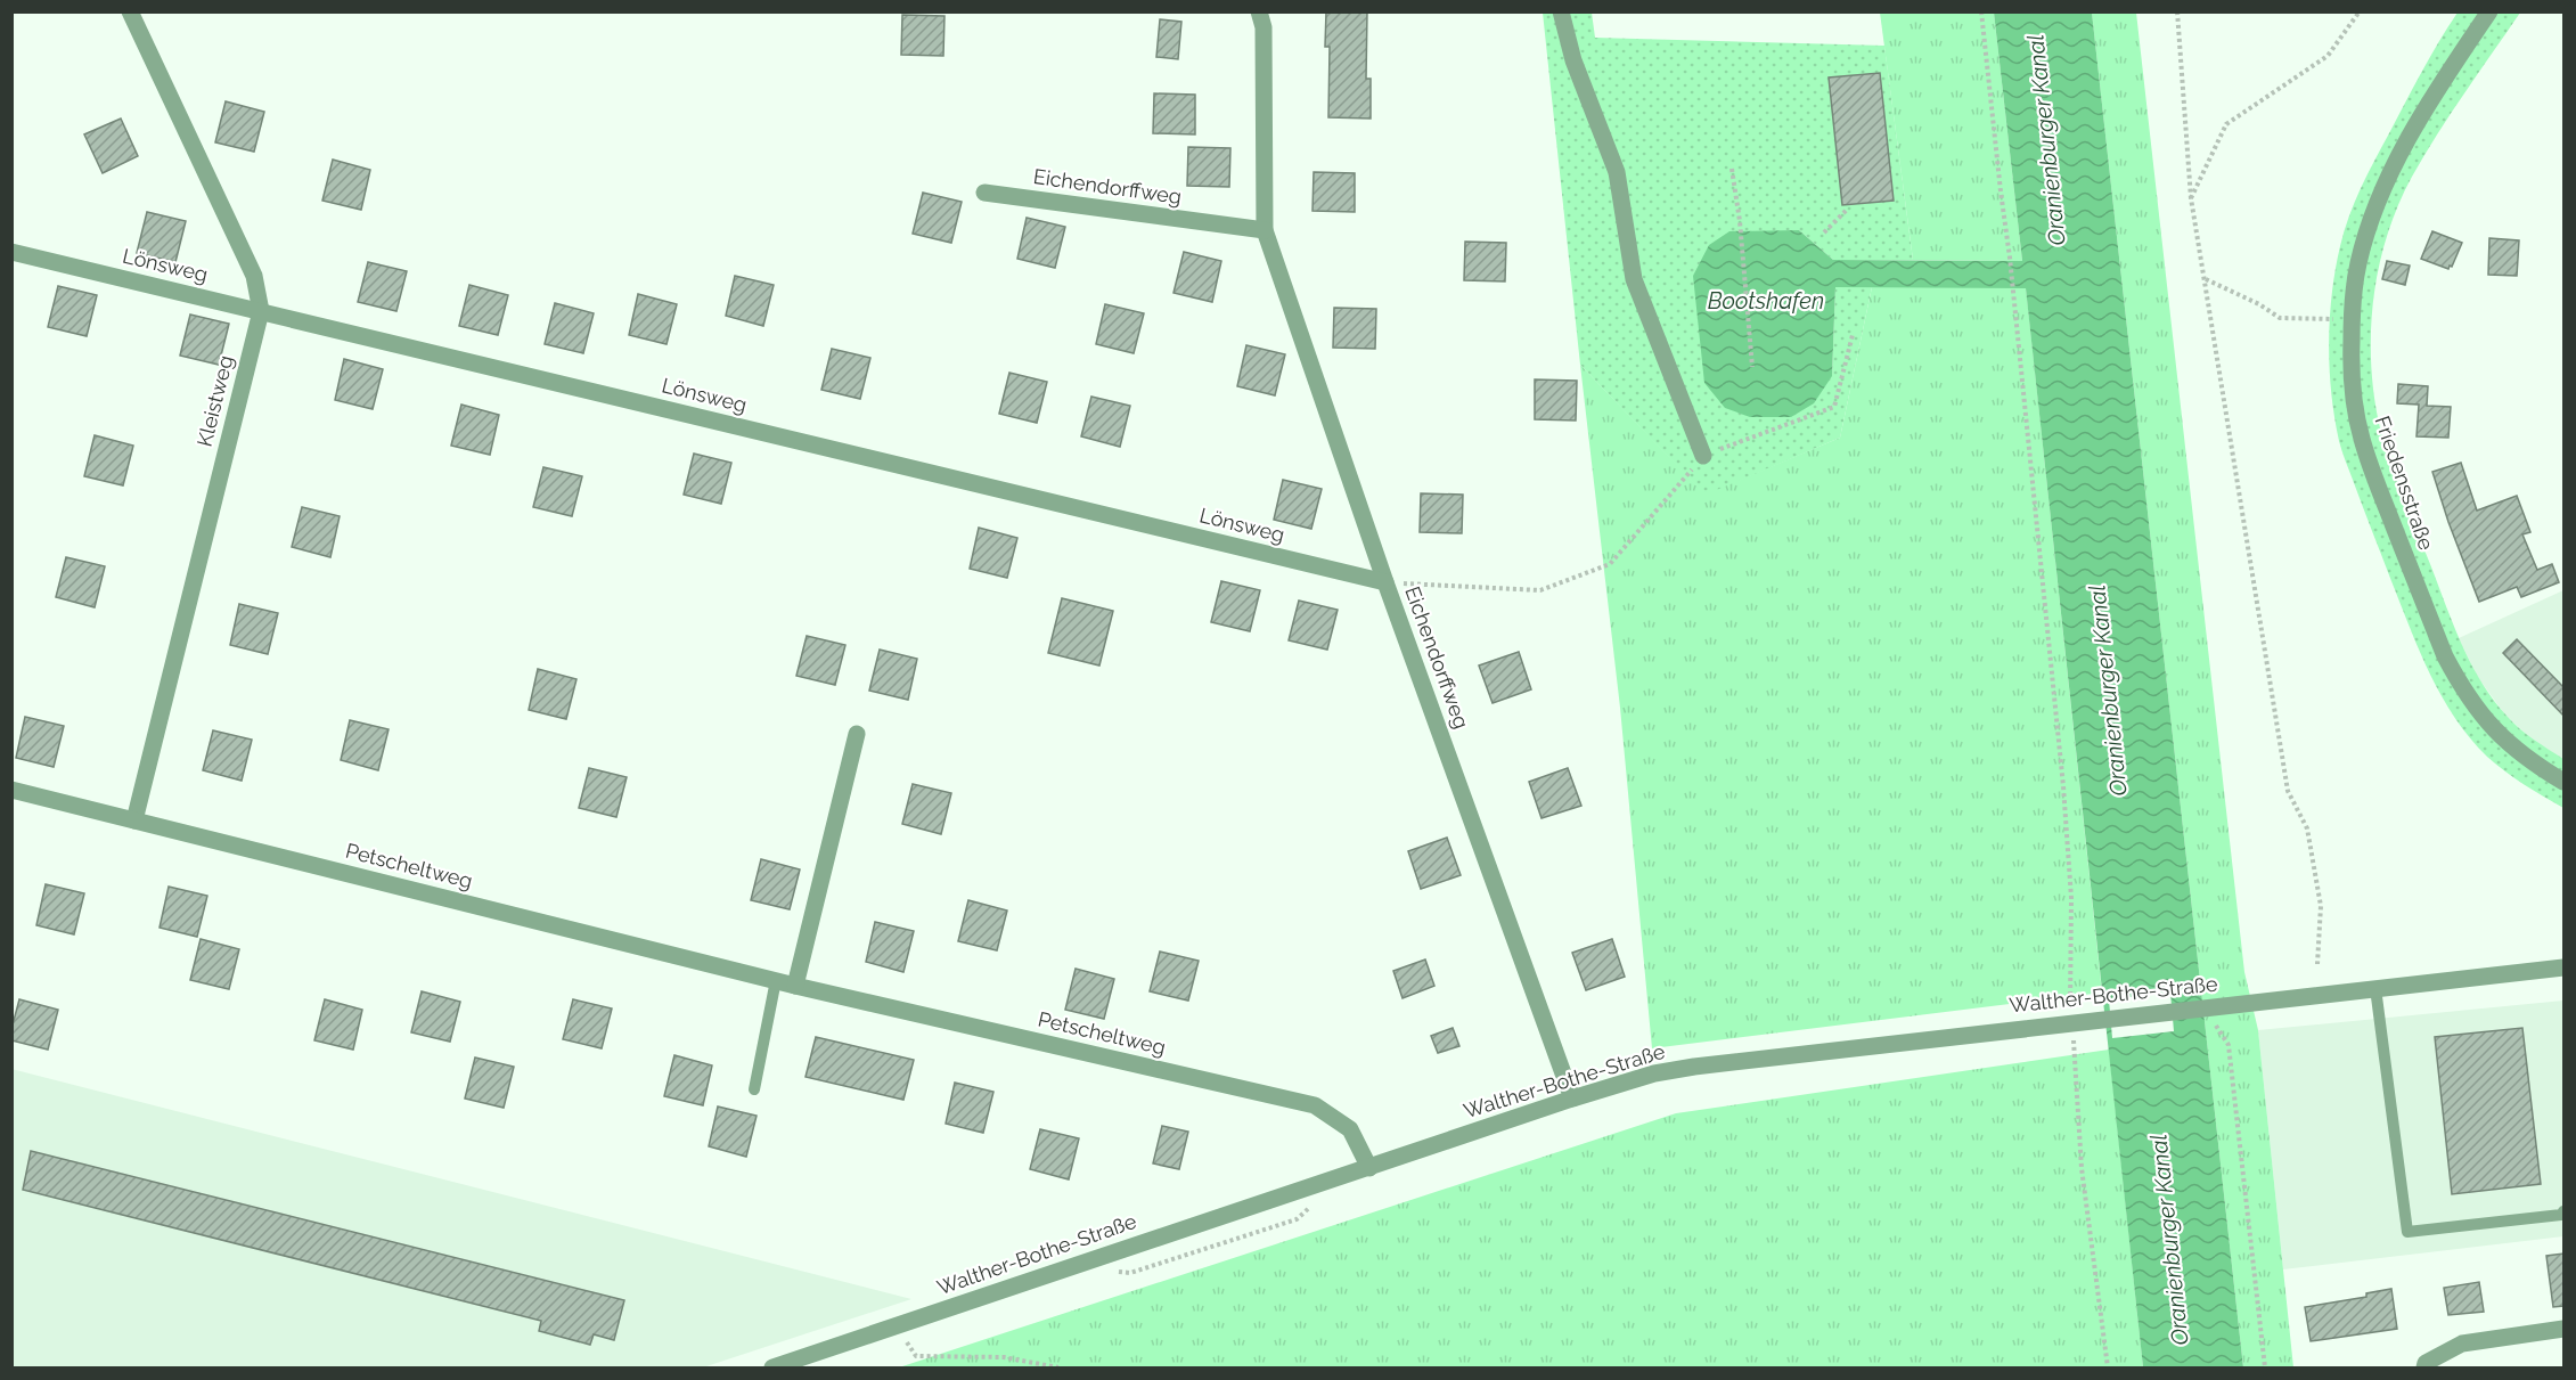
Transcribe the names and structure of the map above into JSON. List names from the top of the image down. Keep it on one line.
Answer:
{"streets":{"street":["Eichendorffweg","Lönsweg","Kleistweg","Friedensstraße","Petscheltweg","Walther-Bothe-Straße"]},"crossings":[["Eichendorffweg","Lönsweg"],["Eichendorffweg","Walther-Bothe-Straße"],["Lönsweg","Kleistweg"],["Kleistweg","Petscheltweg"],["Petscheltweg","Walther-Bothe-Straße"]],"water":["Oranienburger Kanal","Bootshafen"]}
